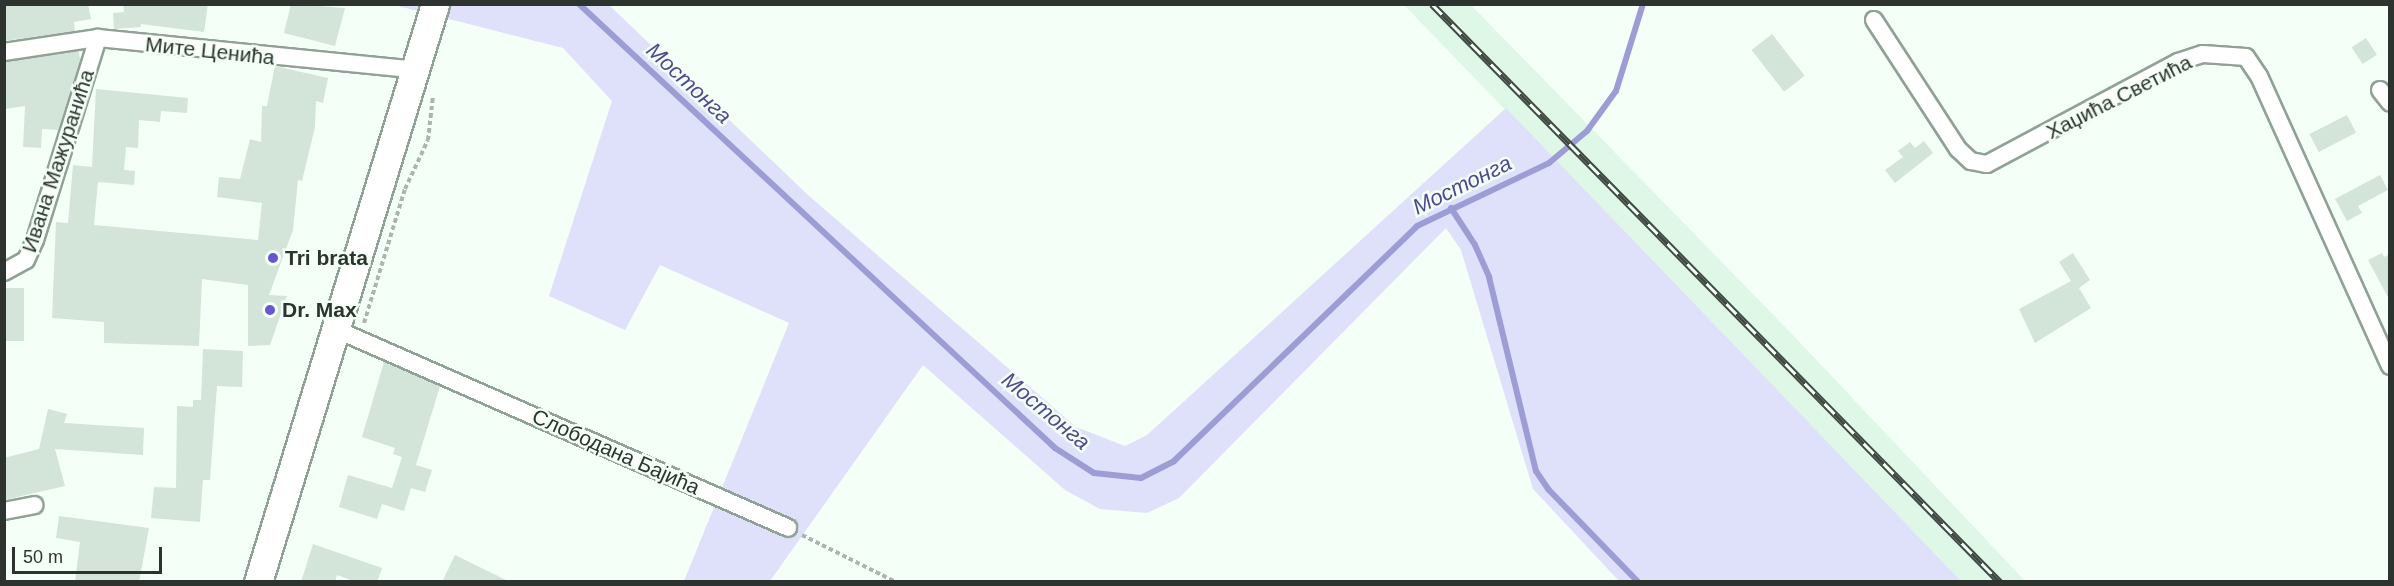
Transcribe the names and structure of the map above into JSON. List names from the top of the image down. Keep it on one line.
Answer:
{"streets":{"street":["Мите Ценића","Хаџића Светића","Ивана Мажуранића","Слободана Бајића"]},"crossings":[["Мите Ценића","Ивана Мажуранића"]],"water":["Мостонга"],"places":["Tri brata","Dr. Max"],"scale_bar":"50 m"}
